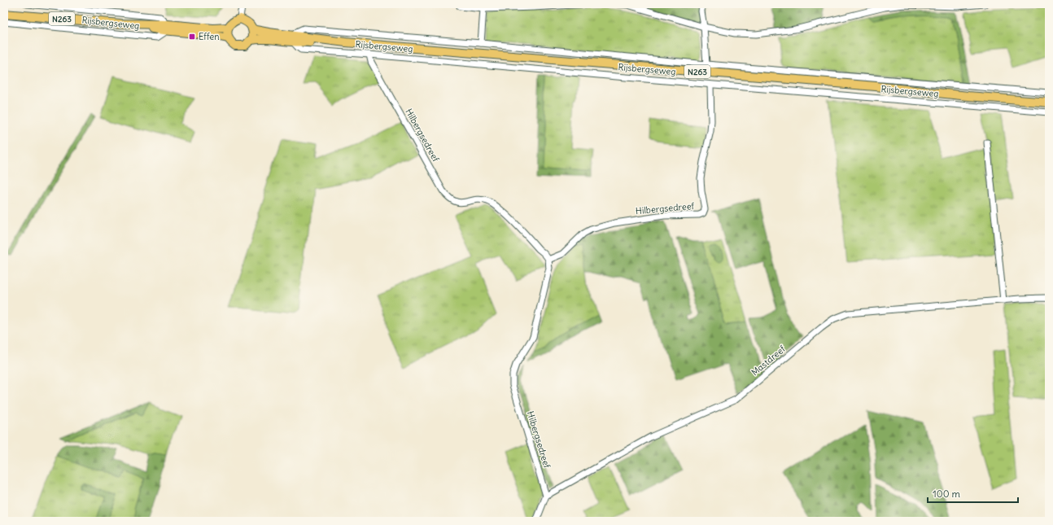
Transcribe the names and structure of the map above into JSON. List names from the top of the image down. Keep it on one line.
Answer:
{"streets":{"main road":["N263","Rijsbergseweg"],"street":["Hilbergsedreef","Mastdreef"]},"crossings":[["N263","Rijsbergseweg"],["Rijsbergseweg","Hilbergsedreef"],["Hilbergsedreef","Mastdreef"]],"places":{"transit":["Effen"]},"scale_bar":"100 m"}
